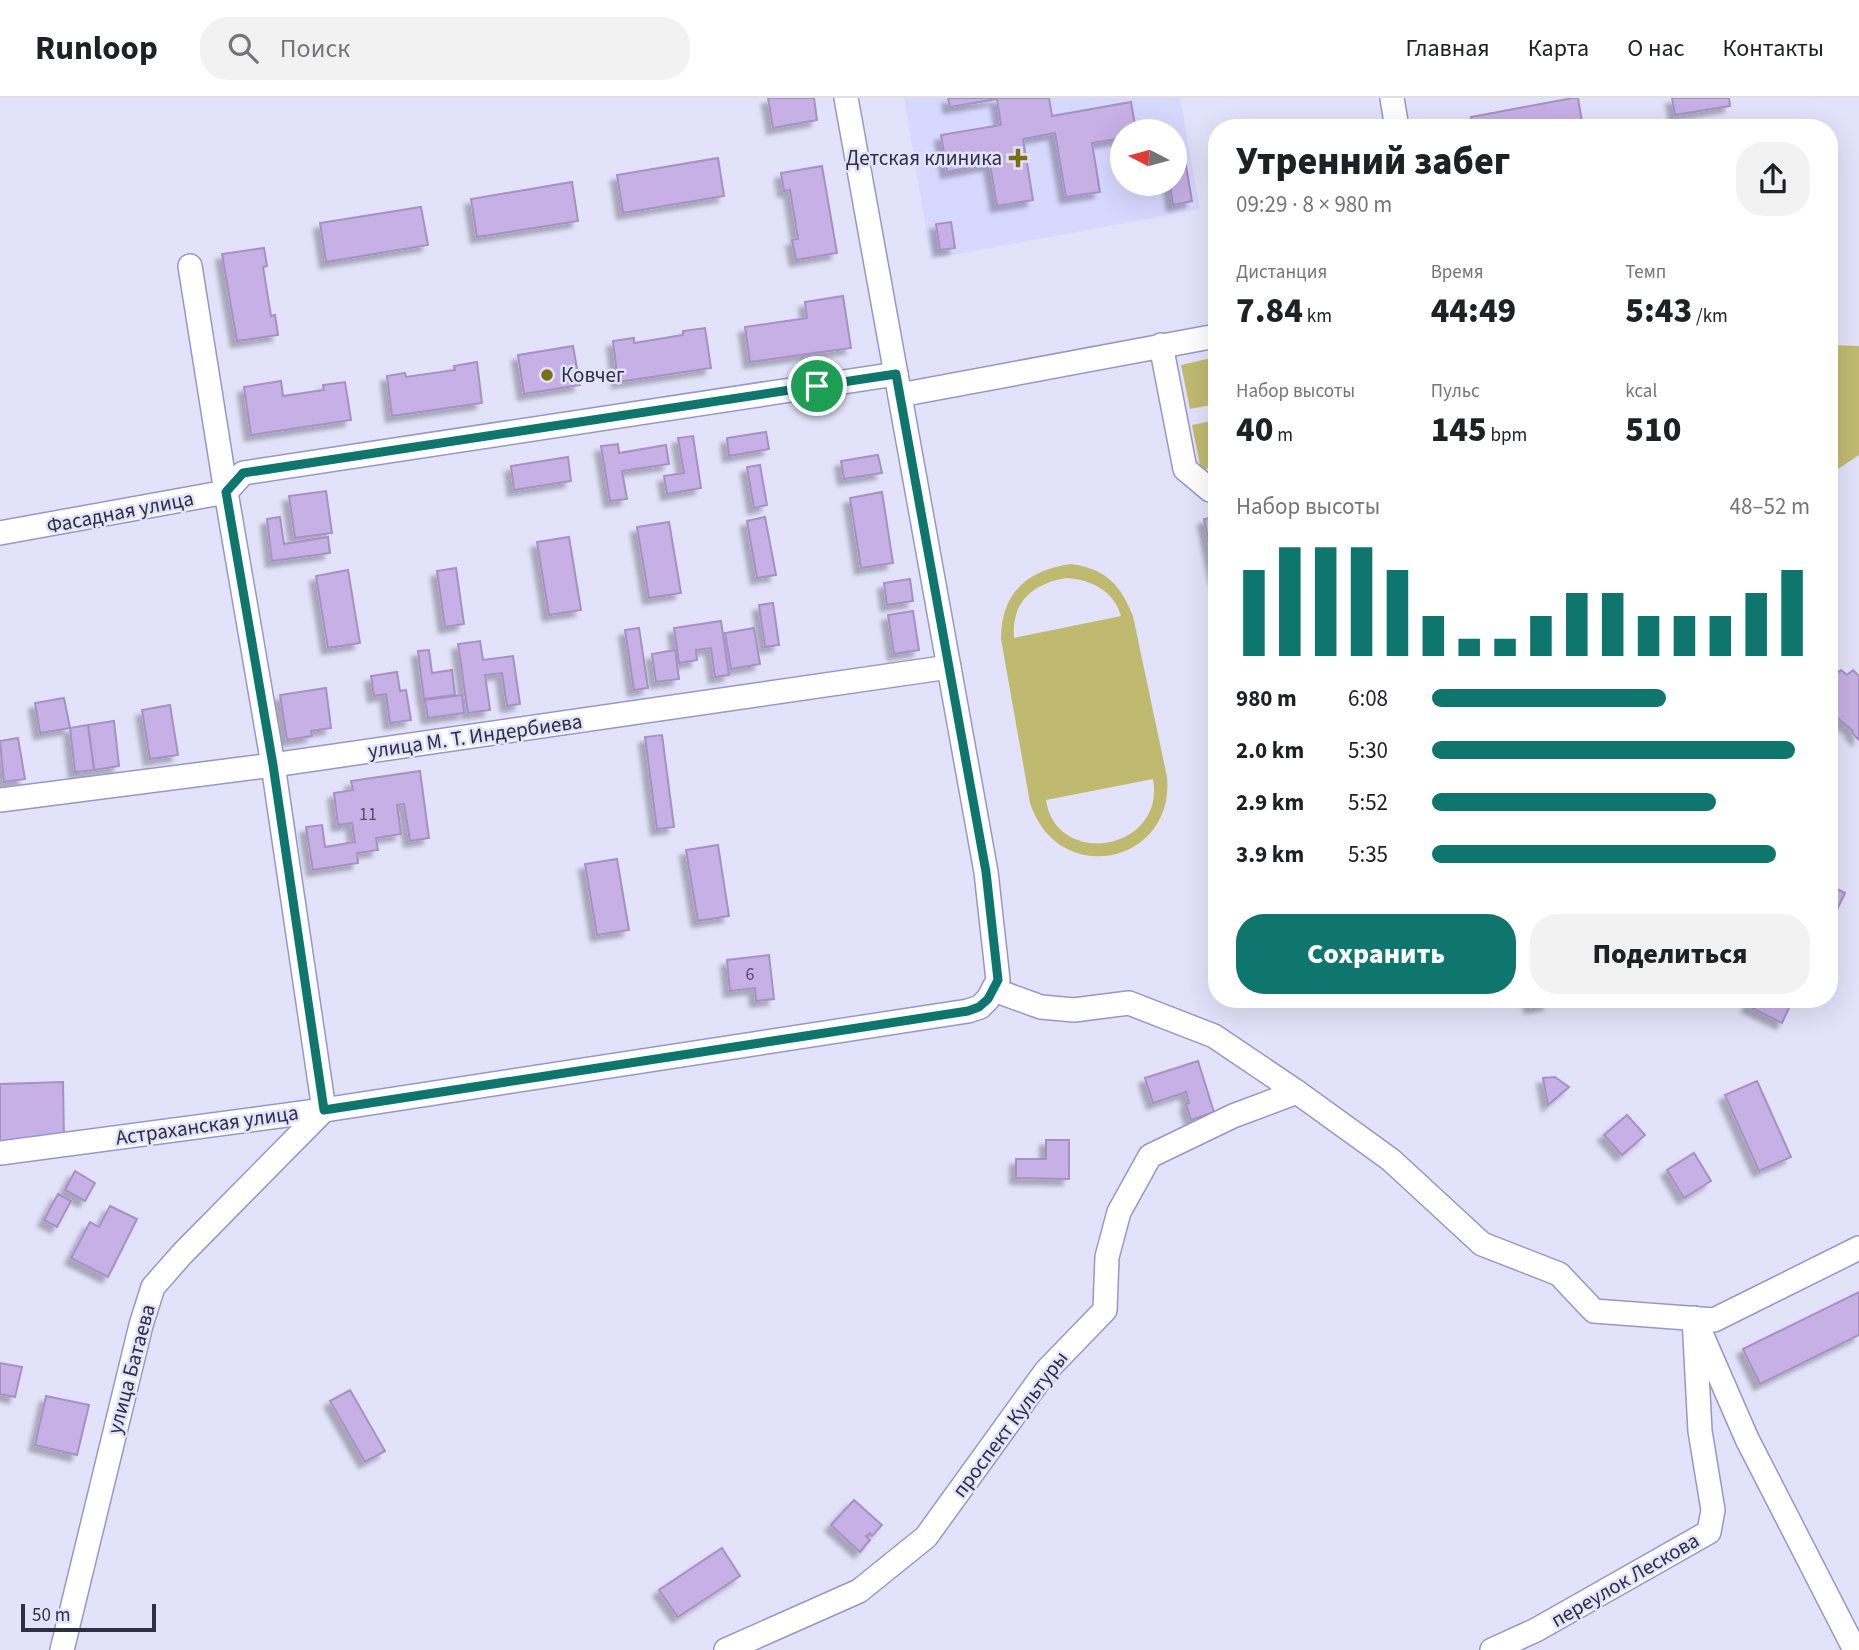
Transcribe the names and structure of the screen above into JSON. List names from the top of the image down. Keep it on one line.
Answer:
{"streets":{"street":["Фасадная улица","улица М. Т. Индербиева","Астраханская улица","улица Батаева","проспект Культуры","переулок Лескова"]},"crossings":[["Астраханская улица","улица Батаева"]],"places":{"health":["Детская клиника"],"other":["Ковчег"]},"house_numbers":["11","6"],"scale_bar":"50 m","north":"left","page":{"header":"Runloop","search":"Поиск","nav":["Главная","Карта","О нас","Контакты"],"heading":["Утренний забег","09:29 · 8 × 980 m"],"stats":[["Дистанция","7.84 km"],["Время","44:49"],["Темп","5:43 /km"],["Набор высоты","40 m"],["Пульс","145 bpm"],["kcal","510"]],"chart":["Набор высоты","48–52 m"],"list":[{"name":"980 m","note":"6:08"},{"name":"2.0 km","note":"5:30"},{"name":"2.9 km","note":"5:52"},{"name":"3.9 km","note":"5:35"}],"buttons":["Сохранить","Поделиться"],"scale":"50 m"}}
